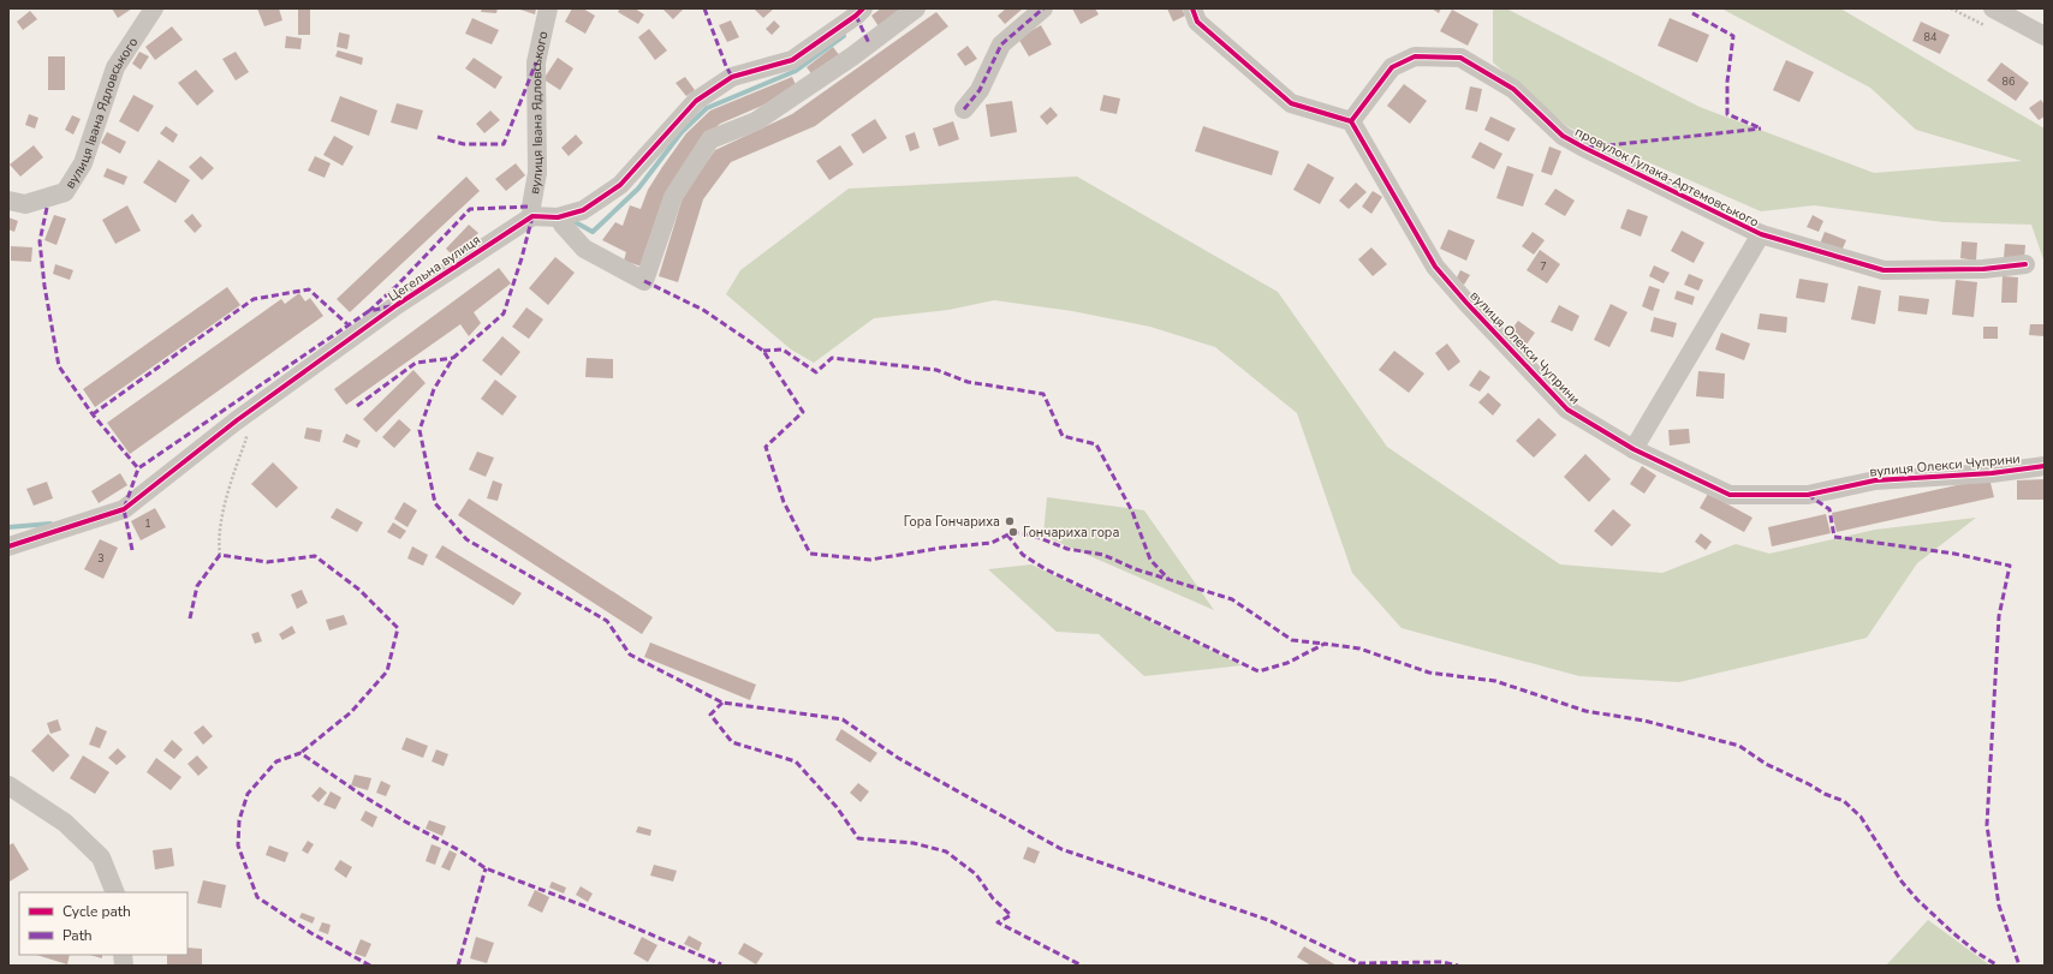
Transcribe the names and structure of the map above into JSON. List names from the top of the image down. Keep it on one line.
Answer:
{"streets":{"street":["вулиця Івана Ядловського","провулок Гулака-Артемовського","Цегельна вулиця","вулиця Олекси Чуприни"]},"crossings":[["вулиця Івана Ядловського","Цегельна вулиця"],["провулок Гулака-Артемовського","вулиця Олекси Чуприни"]],"places":["Гора Гончариха","Гончариха гора"],"house_numbers":["84","86","7","1","3"],"legend":["Cycle path","Path"]}
